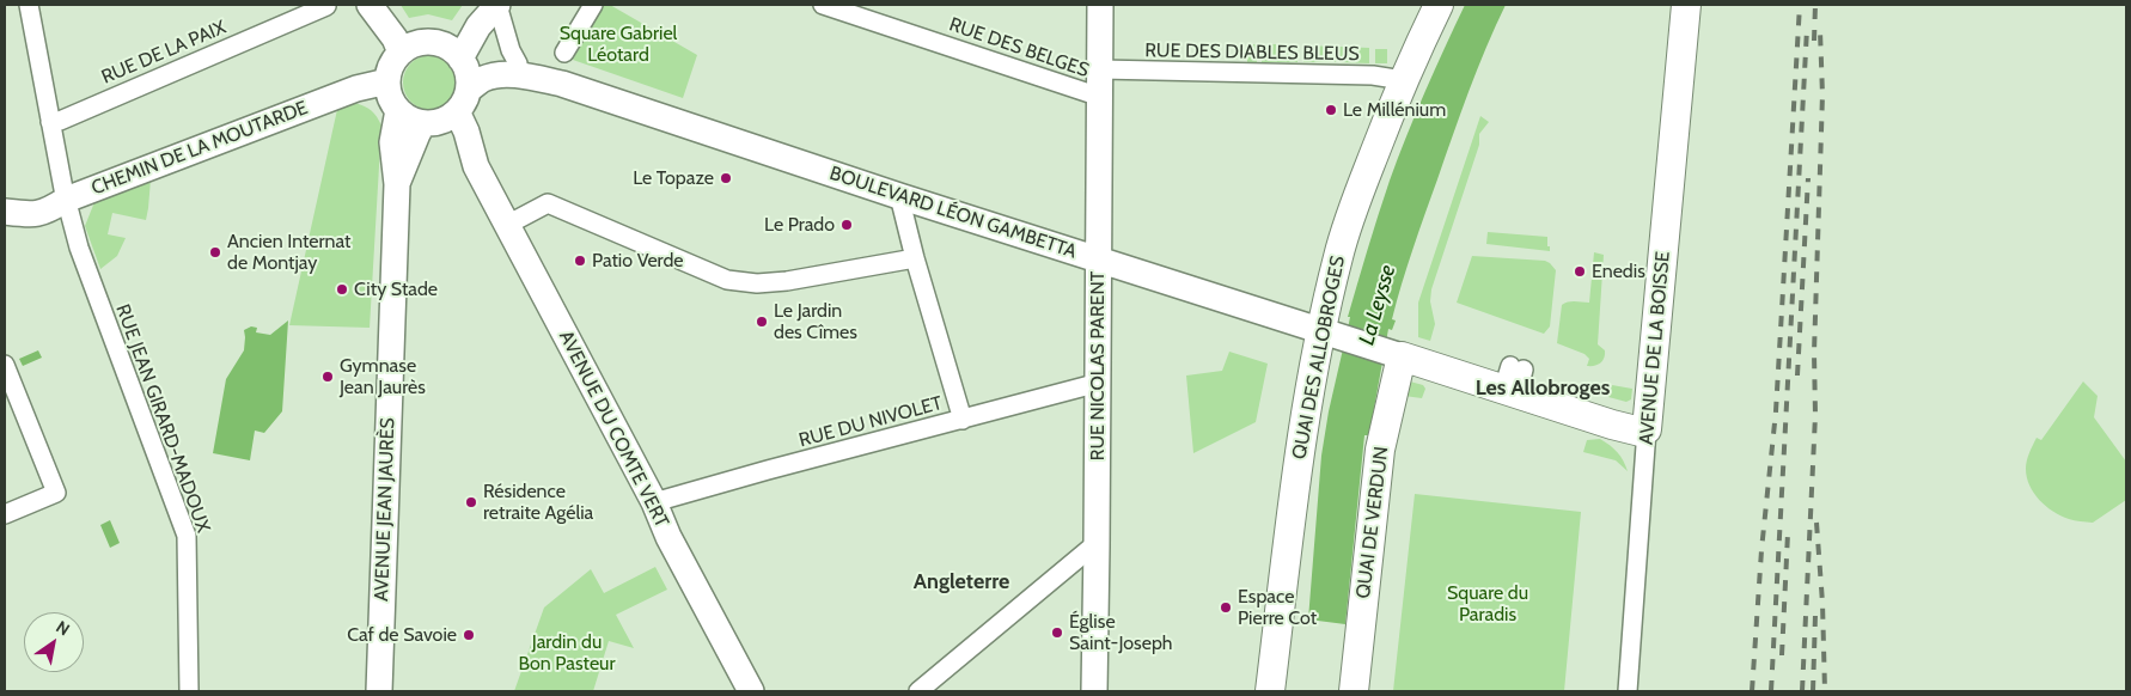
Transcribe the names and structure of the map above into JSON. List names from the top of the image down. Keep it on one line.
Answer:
{"streets":{"main road":["CHEMIN DE LA MOUTARDE","BOULEVARD LÉON GAMBETTA","AVENUE DE LA BOISSE","QUAI DES ALLOBROGES","RUE NICOLAS PARENT","AVENUE DU COMTE VERT","AVENUE JEAN JAURÈS","QUAI DE VERDUN"],"street":["RUE DES BELGES","RUE DE LA PAIX","RUE DES DIABLES BLEUS","RUE JEAN GIRARD-MADOUX","RUE DU NIVOLET"]},"crossings":[["RUE DES BELGES","RUE NICOLAS PARENT"],["RUE DE LA PAIX","RUE JEAN GIRARD-MADOUX"],["RUE DES DIABLES BLEUS","QUAI DES ALLOBROGES"],["RUE DES DIABLES BLEUS","RUE NICOLAS PARENT"],["CHEMIN DE LA MOUTARDE","BOULEVARD LÉON GAMBETTA"],["CHEMIN DE LA MOUTARDE","RUE JEAN GIRARD-MADOUX"],["CHEMIN DE LA MOUTARDE","AVENUE DU COMTE VERT"],["CHEMIN DE LA MOUTARDE","AVENUE JEAN JAURÈS"],["BOULEVARD LÉON GAMBETTA","QUAI DES ALLOBROGES"],["BOULEVARD LÉON GAMBETTA","RUE NICOLAS PARENT"],["BOULEVARD LÉON GAMBETTA","AVENUE DU COMTE VERT"],["BOULEVARD LÉON GAMBETTA","AVENUE JEAN JAURÈS"],["BOULEVARD LÉON GAMBETTA","QUAI DE VERDUN"],["RUE NICOLAS PARENT","RUE DU NIVOLET"],["RUE DU NIVOLET","AVENUE DU COMTE VERT"],["AVENUE DU COMTE VERT","AVENUE JEAN JAURÈS"]],"districts":["Les Allobroges","Angleterre"],"water":["La Leysse"],"parks":["Square Gabriel Léotard","Square du Paradis","Jardin du Bon Pasteur"],"places":["Le Millénium","Le Topaze","Le Prado","Ancien Internat de Montjay","Patio Verde","Enedis","City Stade","Le Jardin des Cîmes","Gymnase Jean Jaurès","Résidence retraite Agélia","Espace Pierre Cot","Église Saint-Joseph","Caf de Savoie"],"north":"top right"}
